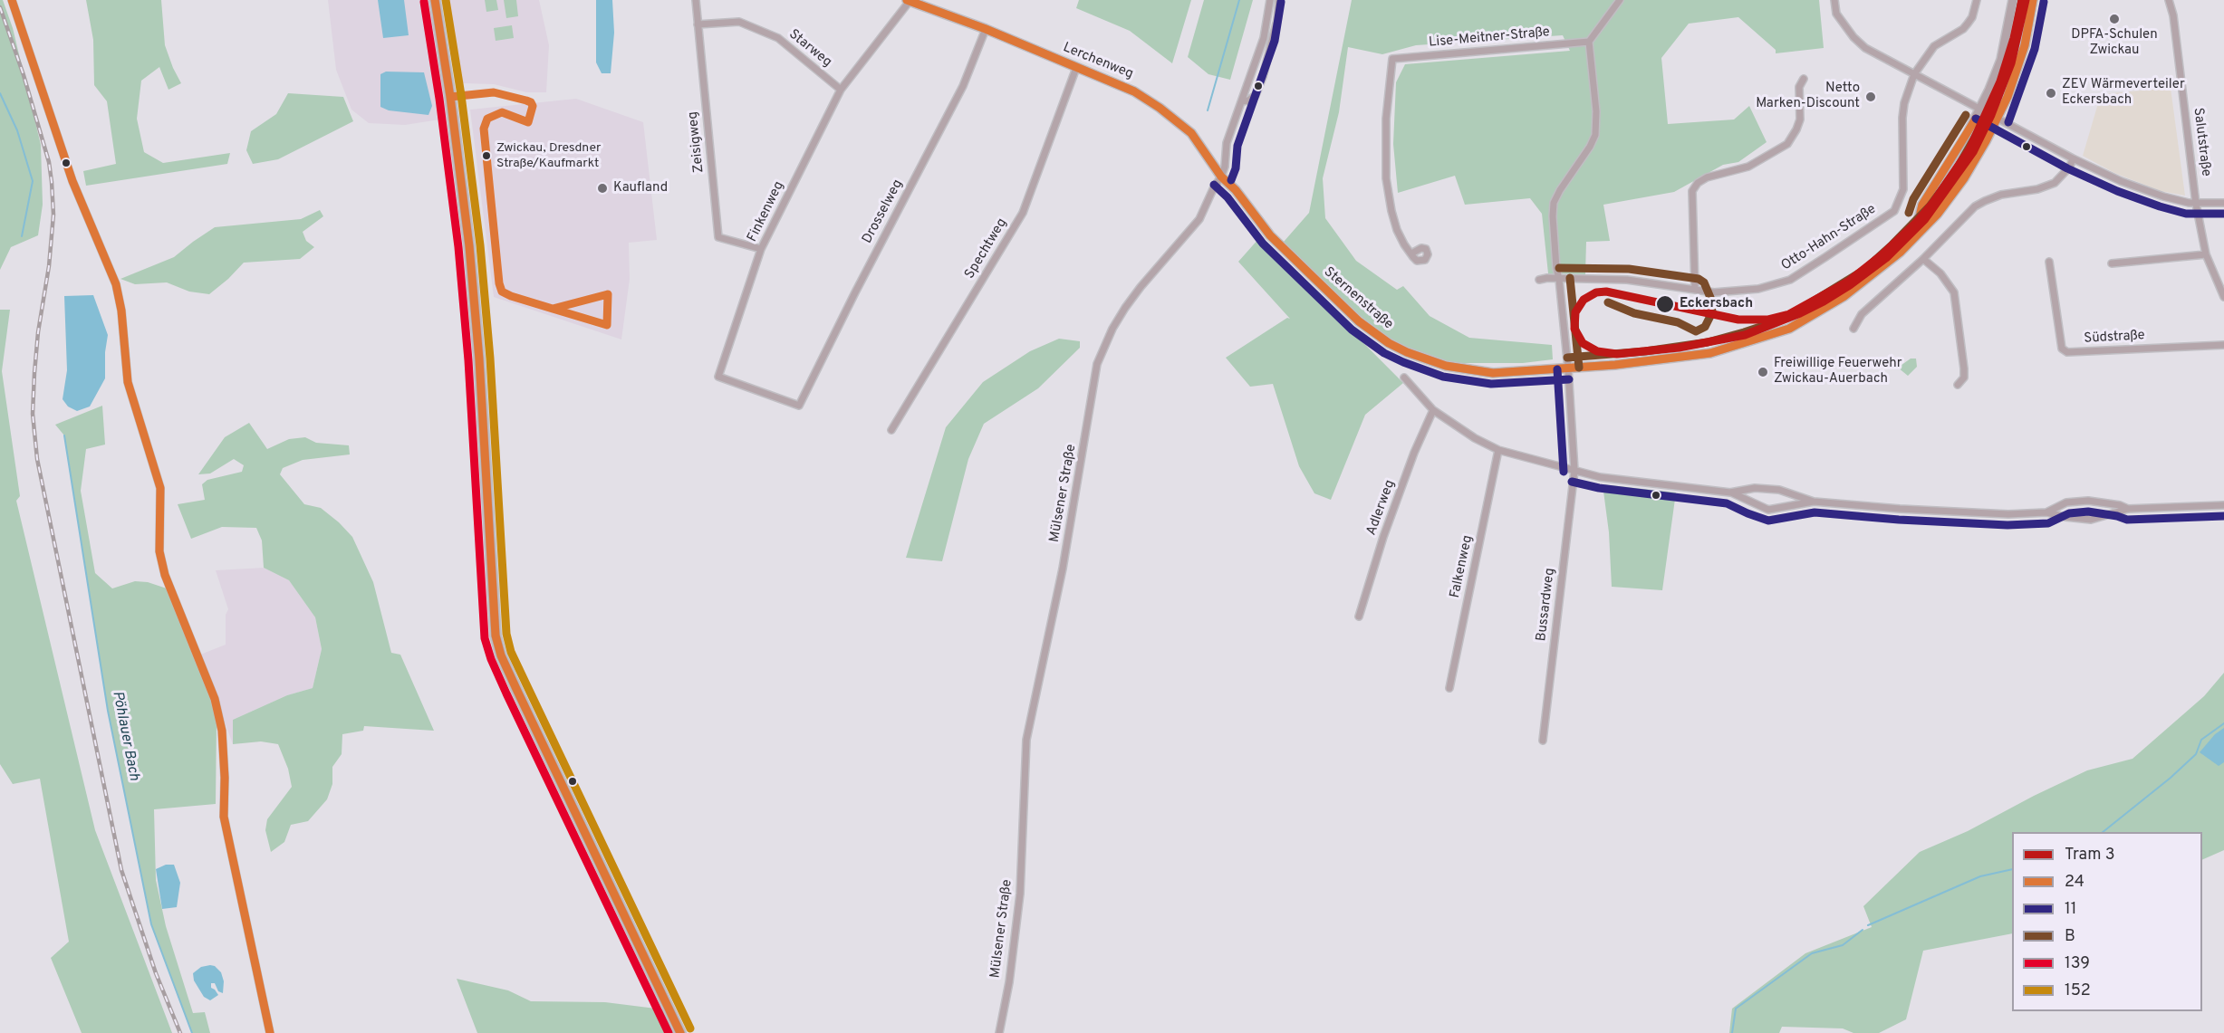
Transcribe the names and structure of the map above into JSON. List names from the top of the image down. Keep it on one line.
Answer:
{"streets":{"street":["Lise-Meitner-Straße","Starweg","Lerchenweg","Zeisigweg","Salutstraße","Finkenweg","Drosselweg","Otto-Hahn-Straße","Spechtweg","Sternenstraße","Südstraße","Mülsener Straße","Adlerweg","Falkenweg","Bussardweg"]},"crossings":[["Lise-Meitner-Straße","Bussardweg"],["Starweg","Zeisigweg"],["Starweg","Finkenweg"],["Lerchenweg","Finkenweg"],["Lerchenweg","Drosselweg"],["Lerchenweg","Spechtweg"],["Lerchenweg","Sternenstraße"],["Lerchenweg","Mülsener Straße"],["Zeisigweg","Finkenweg"],["Finkenweg","Drosselweg"],["Otto-Hahn-Straße","Bussardweg"],["Sternenstraße","Bussardweg"]],"water":["Pöhlauer Bach"],"places":["DPFA-Schulen Zwickau","ZEV Wärmeverteiler Eckersbach","Netto Marken-Discount","Zwickau, Dresdner Straße/Kaufmarkt","Kaufland","Eckersbach","Freiwillige Feuerwehr Zwickau-Auerbach"],"lines":["tram line 3","transit line 24","transit line B","transit line 152","transit line 11","transit line 139"],"legend":["Tram 3","24","11","B","139","152"]}
